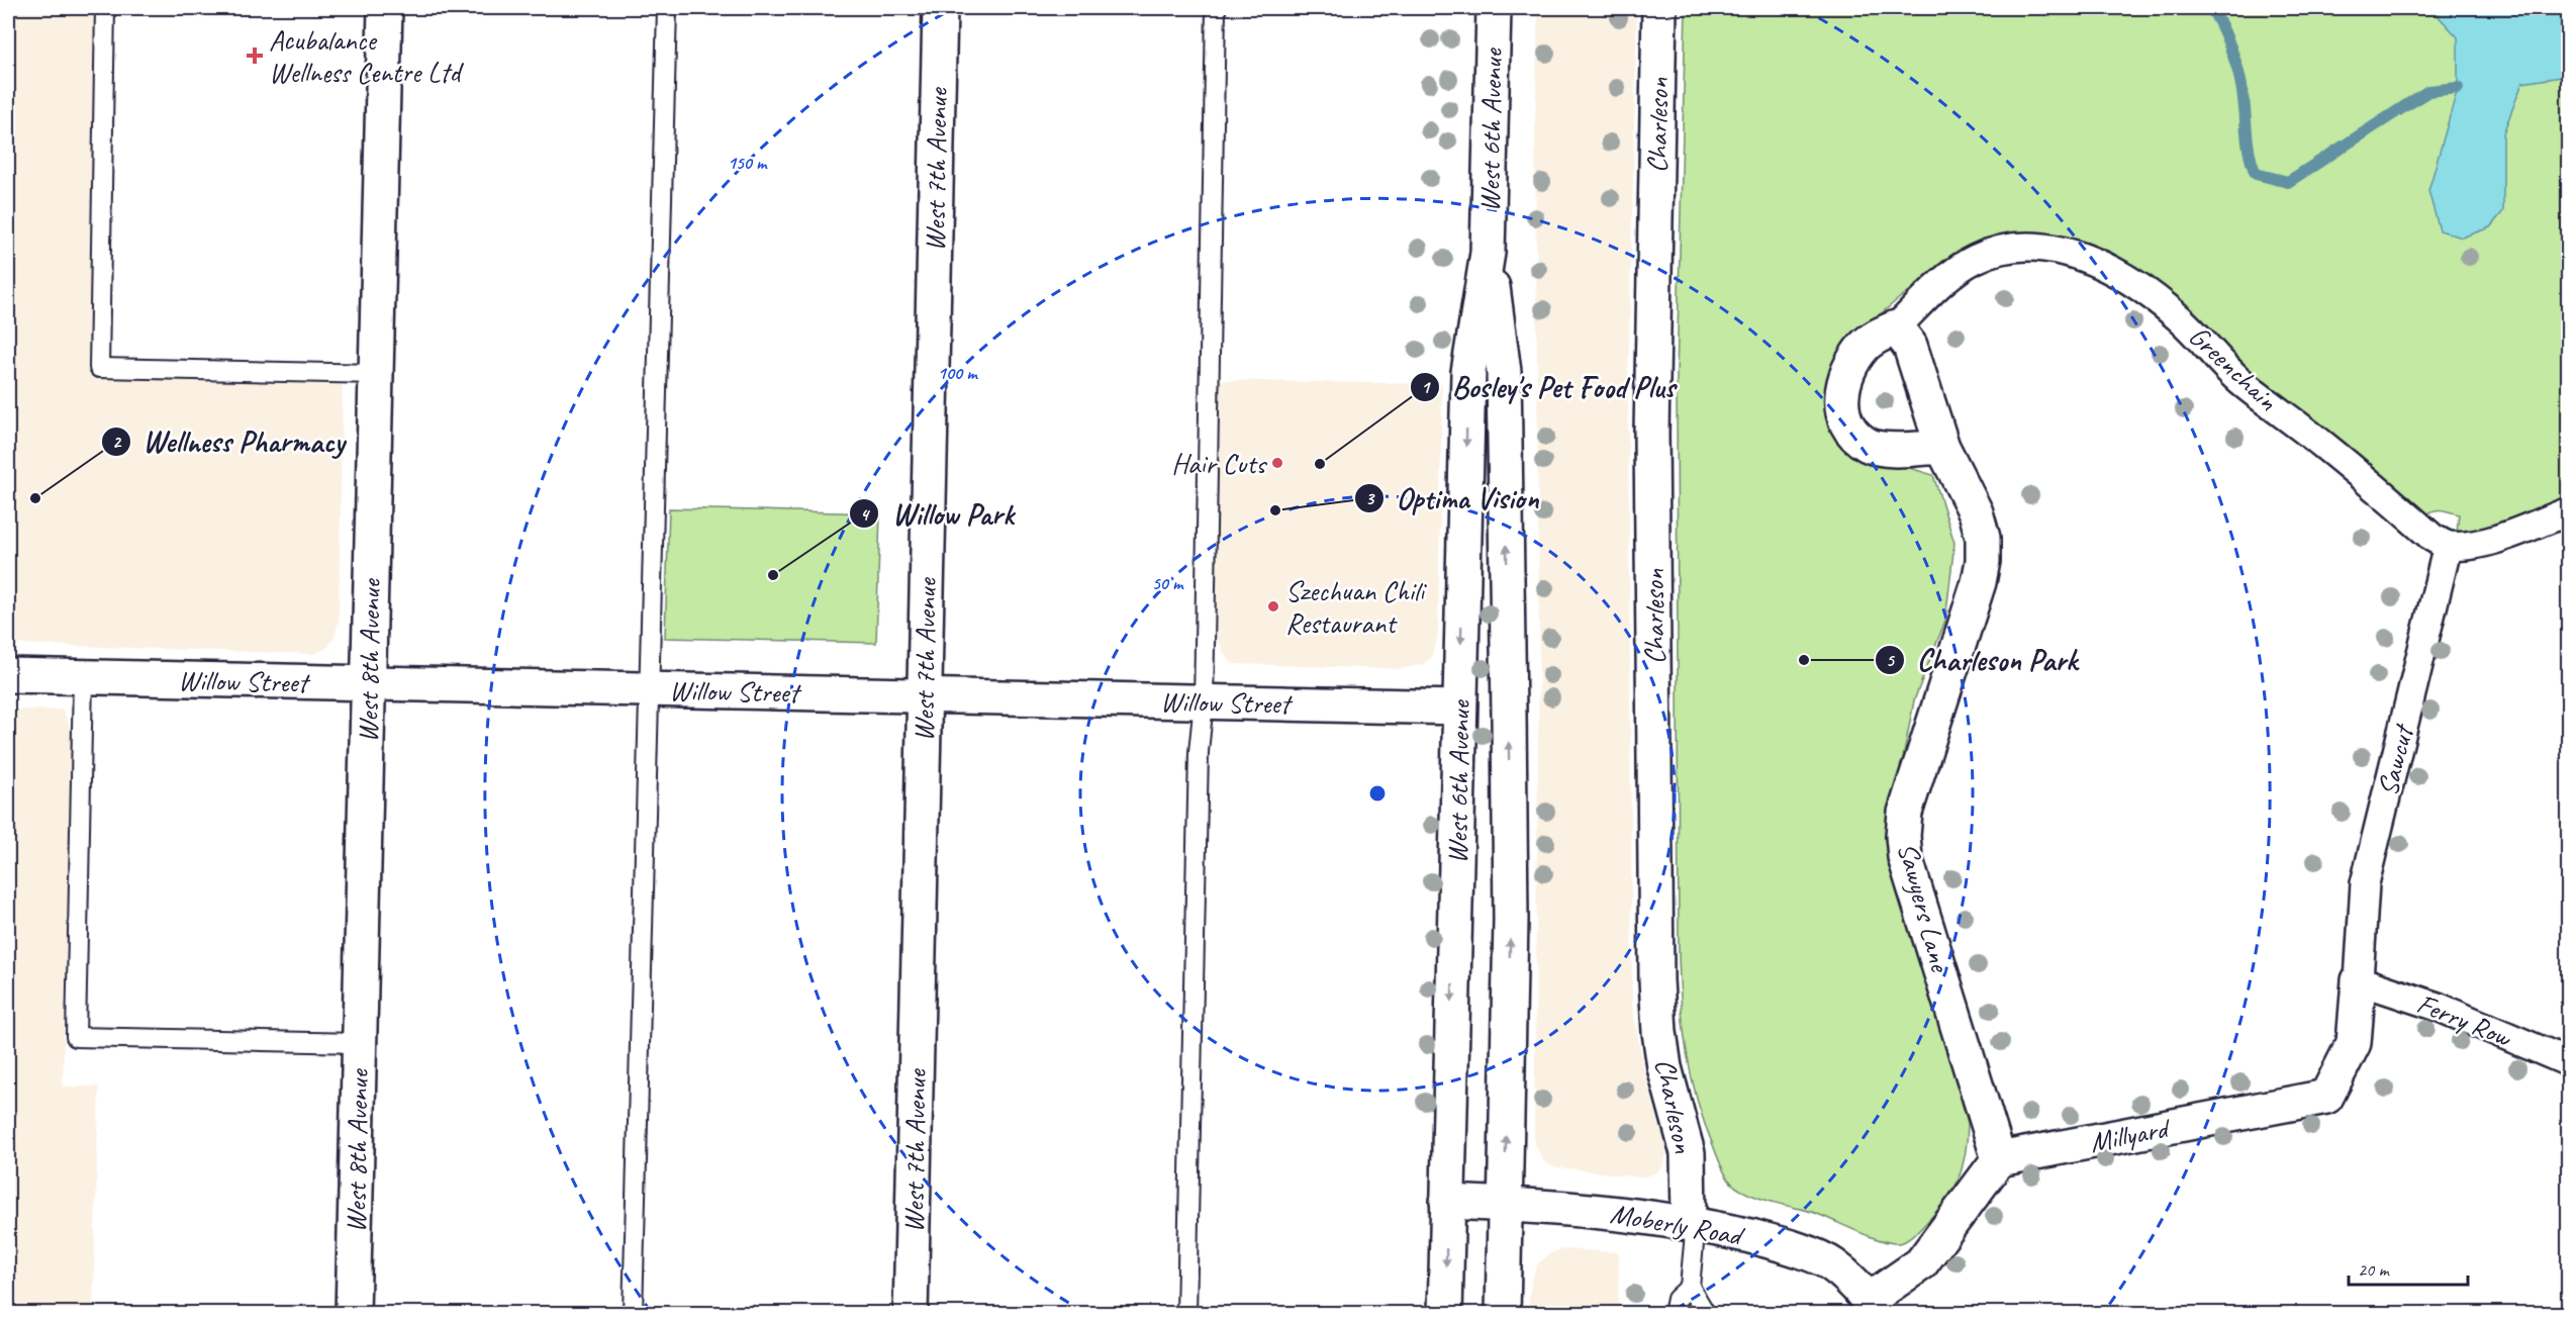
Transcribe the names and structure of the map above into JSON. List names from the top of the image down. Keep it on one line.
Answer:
{"streets":{"street":["Charleson","West 6th Avenue","West 7th Avenue","Greenchain","West 8th Avenue","Willow Street","Sawcut","Sawyers Lane","Ferry Row","Millyard","Moberly Road"]},"crossings":[["Charleson","Moberly Road"],["West 6th Avenue","Willow Street"],["West 6th Avenue","Moberly Road"],["West 7th Avenue","Willow Street"],["Greenchain","Sawcut"],["Greenchain","Sawyers Lane"],["West 8th Avenue","Willow Street"],["Sawcut","Ferry Row"],["Sawcut","Millyard"],["Sawyers Lane","Millyard"],["Ferry Row","Millyard"]],"places":{"health":["Acubalance Wellness Centre Ltd"],"other":["Hair Cuts","Bosley's Pet Food Plus","Wellness Pharmacy","Optima Vision","Willow Park","Szechuan Chili Restaurant","Charleson Park"]},"scale_bar":"20 m","rings":["150 m","100 m","50 m"]}
